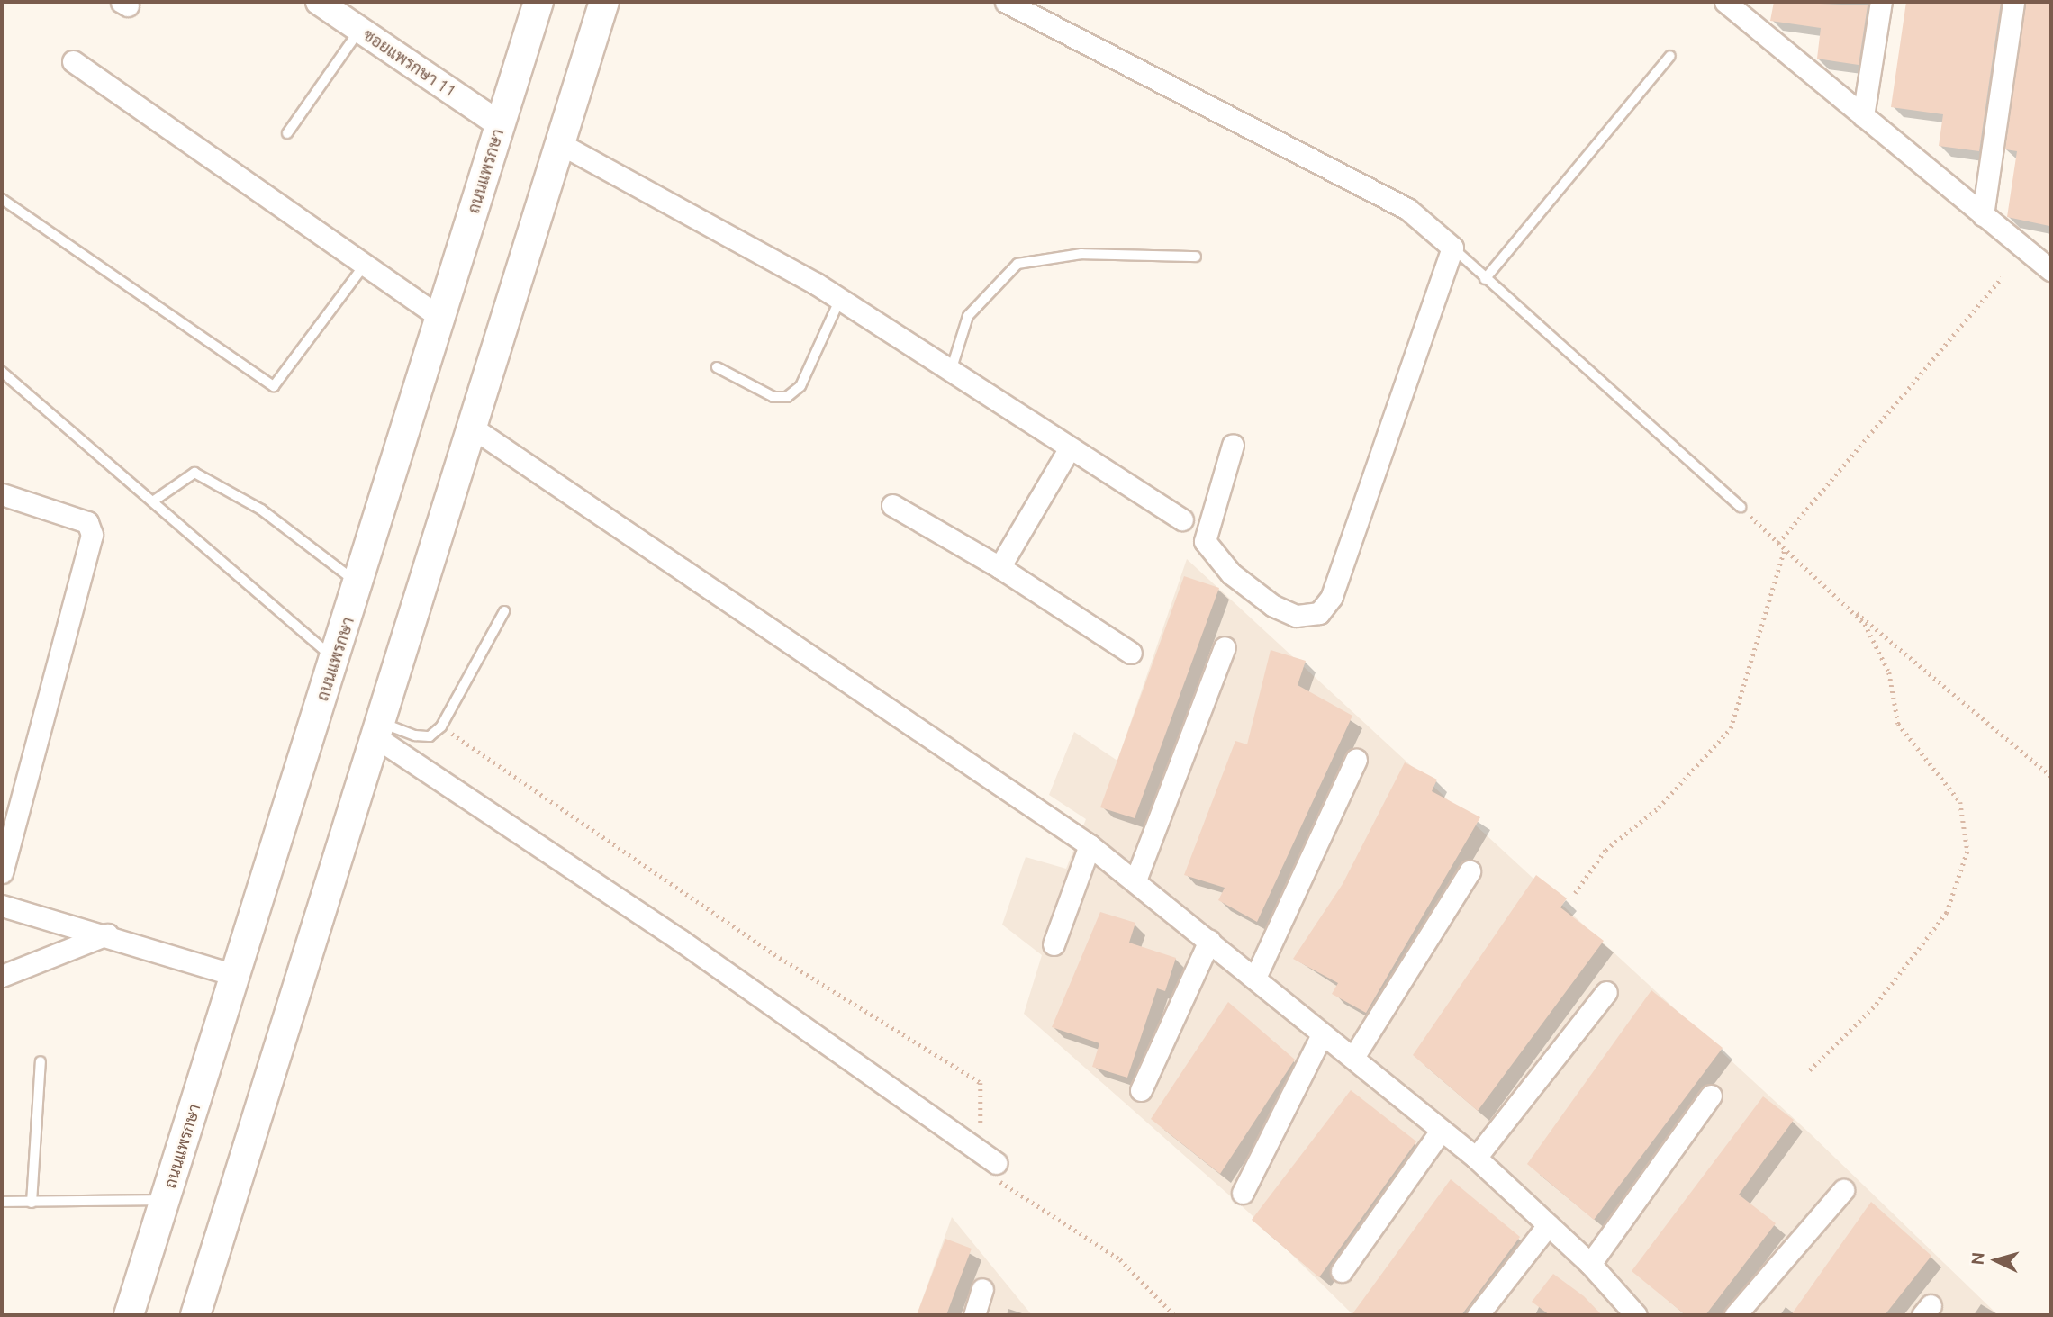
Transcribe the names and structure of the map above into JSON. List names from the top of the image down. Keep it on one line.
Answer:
{"streets":{"main road":["ถนนแพรกษา"],"street":["ซอยแพรกษา 11"]},"crossings":[["ซอยแพรกษา 11","ถนนแพรกษา"]],"north":"left"}
